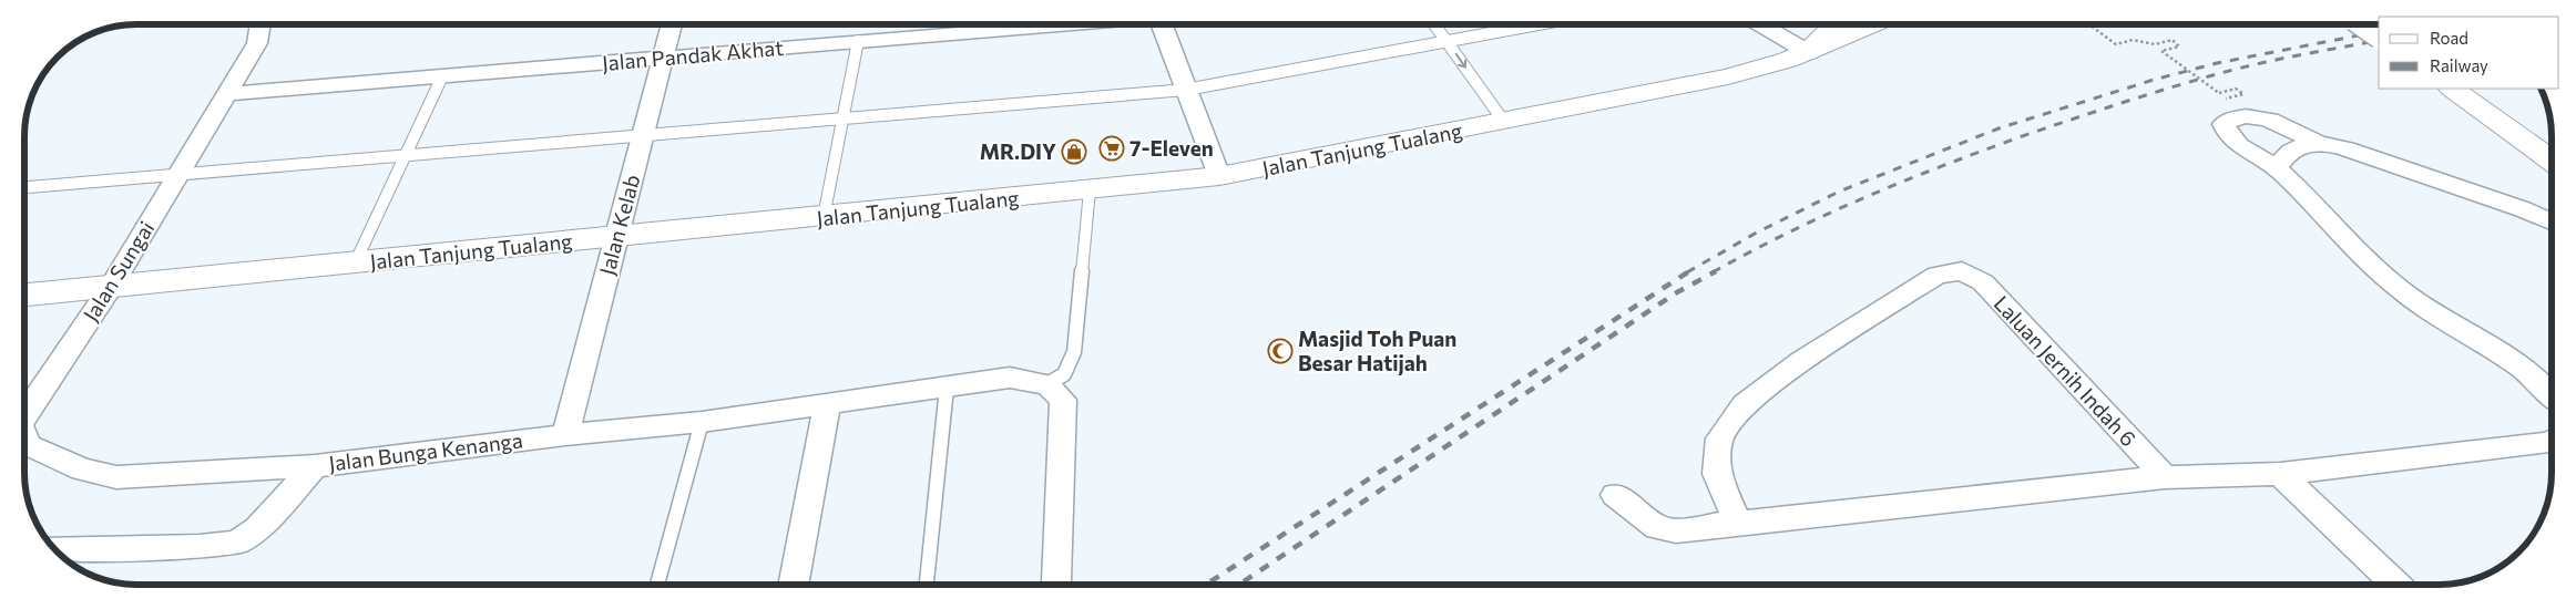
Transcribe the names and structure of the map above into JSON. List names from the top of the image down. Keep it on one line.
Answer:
{"streets":{"main road":["Jalan Tanjung Tualang"],"street":["Jalan Pandak Akhat","Jalan Kelab","Jalan Sungai","Laluan Jernih Indah 6","Jalan Bunga Kenanga"]},"crossings":[["Jalan Pandak Akhat","Jalan Kelab"],["Jalan Pandak Akhat","Jalan Sungai"],["Jalan Tanjung Tualang","Jalan Kelab"],["Jalan Tanjung Tualang","Jalan Sungai"],["Jalan Kelab","Jalan Bunga Kenanga"],["Jalan Sungai","Jalan Bunga Kenanga"]],"places":{"supermarket":["7-Eleven"],"shop":["MR.DIY"],"mosque":["Masjid Toh Puan Besar Hatijah"]},"legend":["Road","Railway"]}
